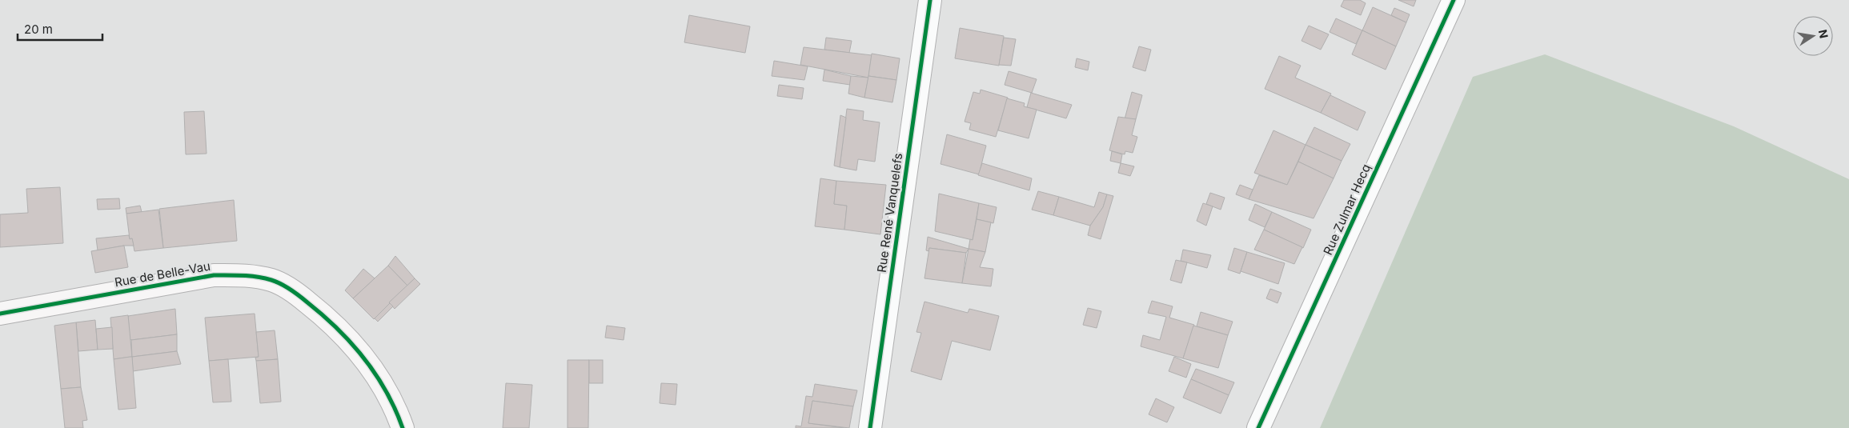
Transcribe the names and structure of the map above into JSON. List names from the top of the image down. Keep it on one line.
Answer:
{"streets":{"street":["Rue Zulmar Hecq","Rue René Vanquelefs","Rue de Belle-Vau"]},"scale_bar":"20 m","north":"right"}
